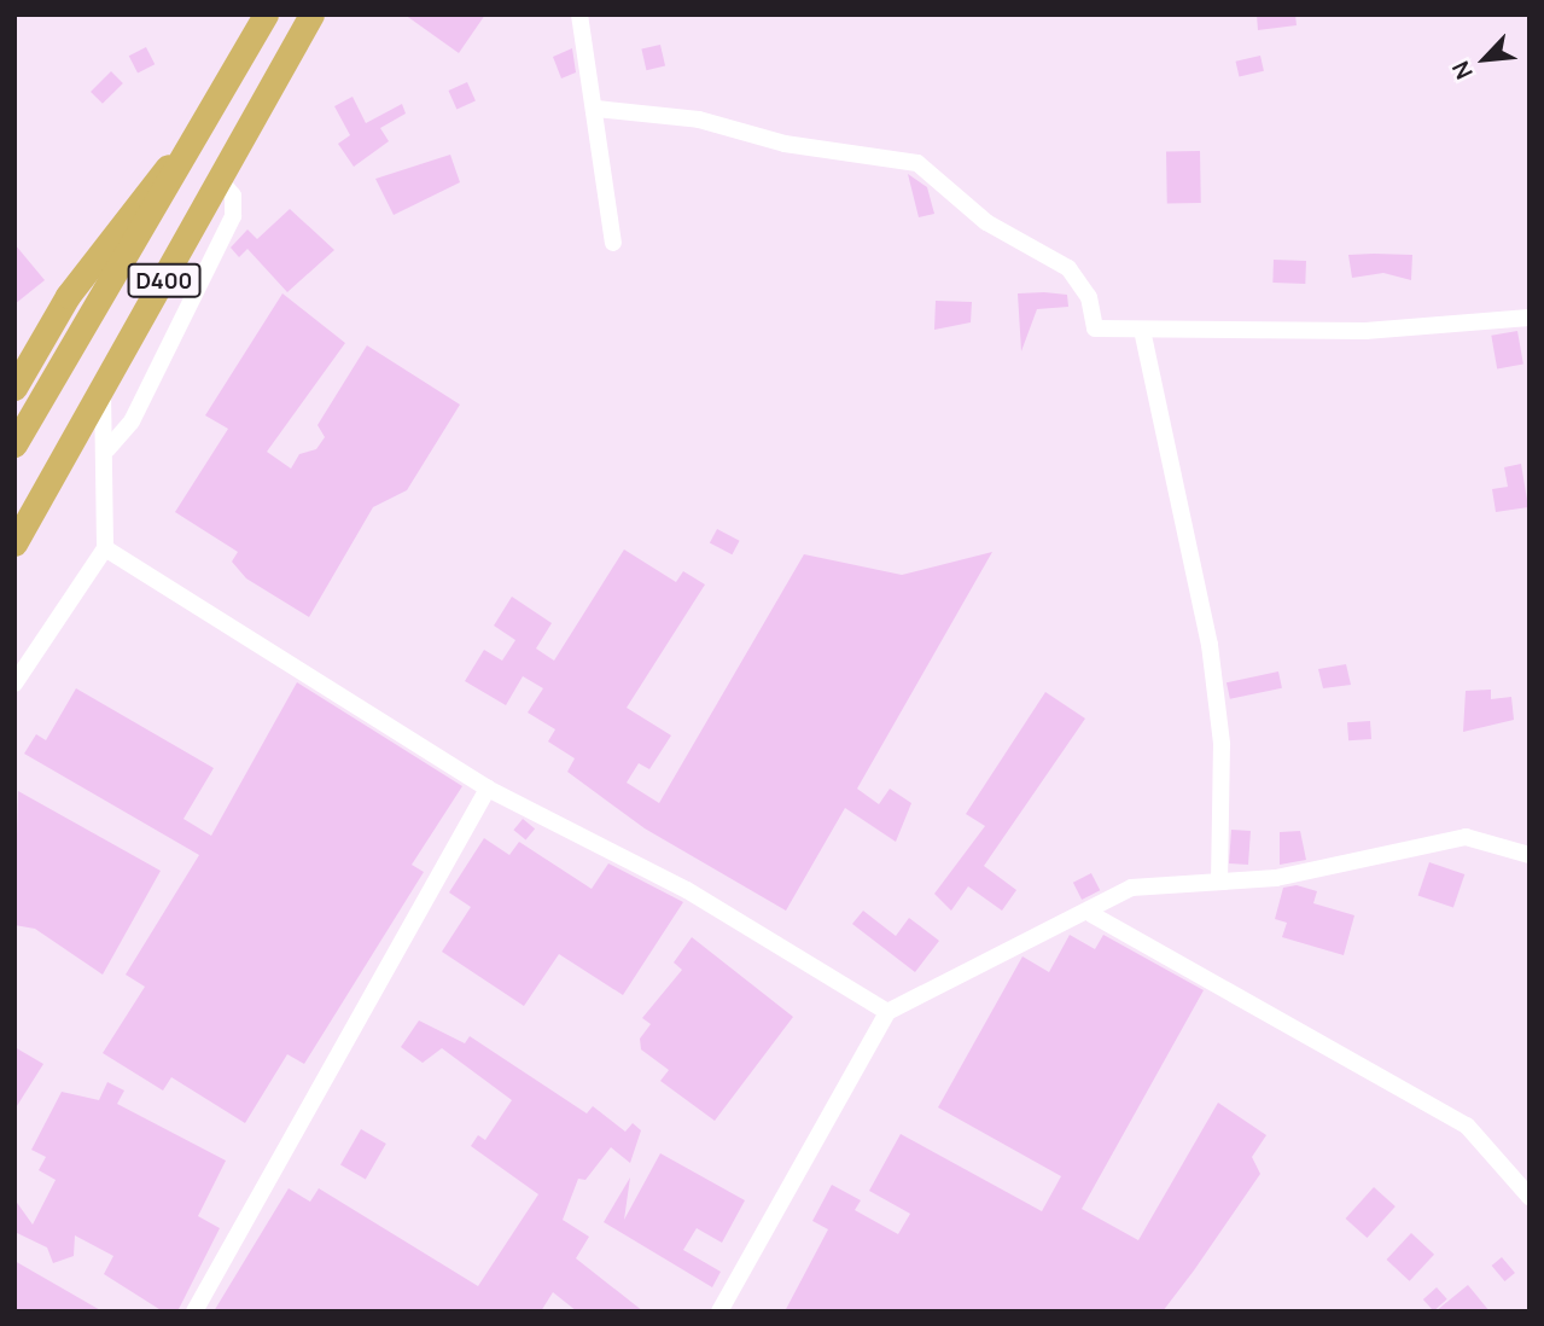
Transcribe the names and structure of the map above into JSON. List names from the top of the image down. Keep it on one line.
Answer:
{"streets":{"highway":["D400"]},"north":"bottom left"}
